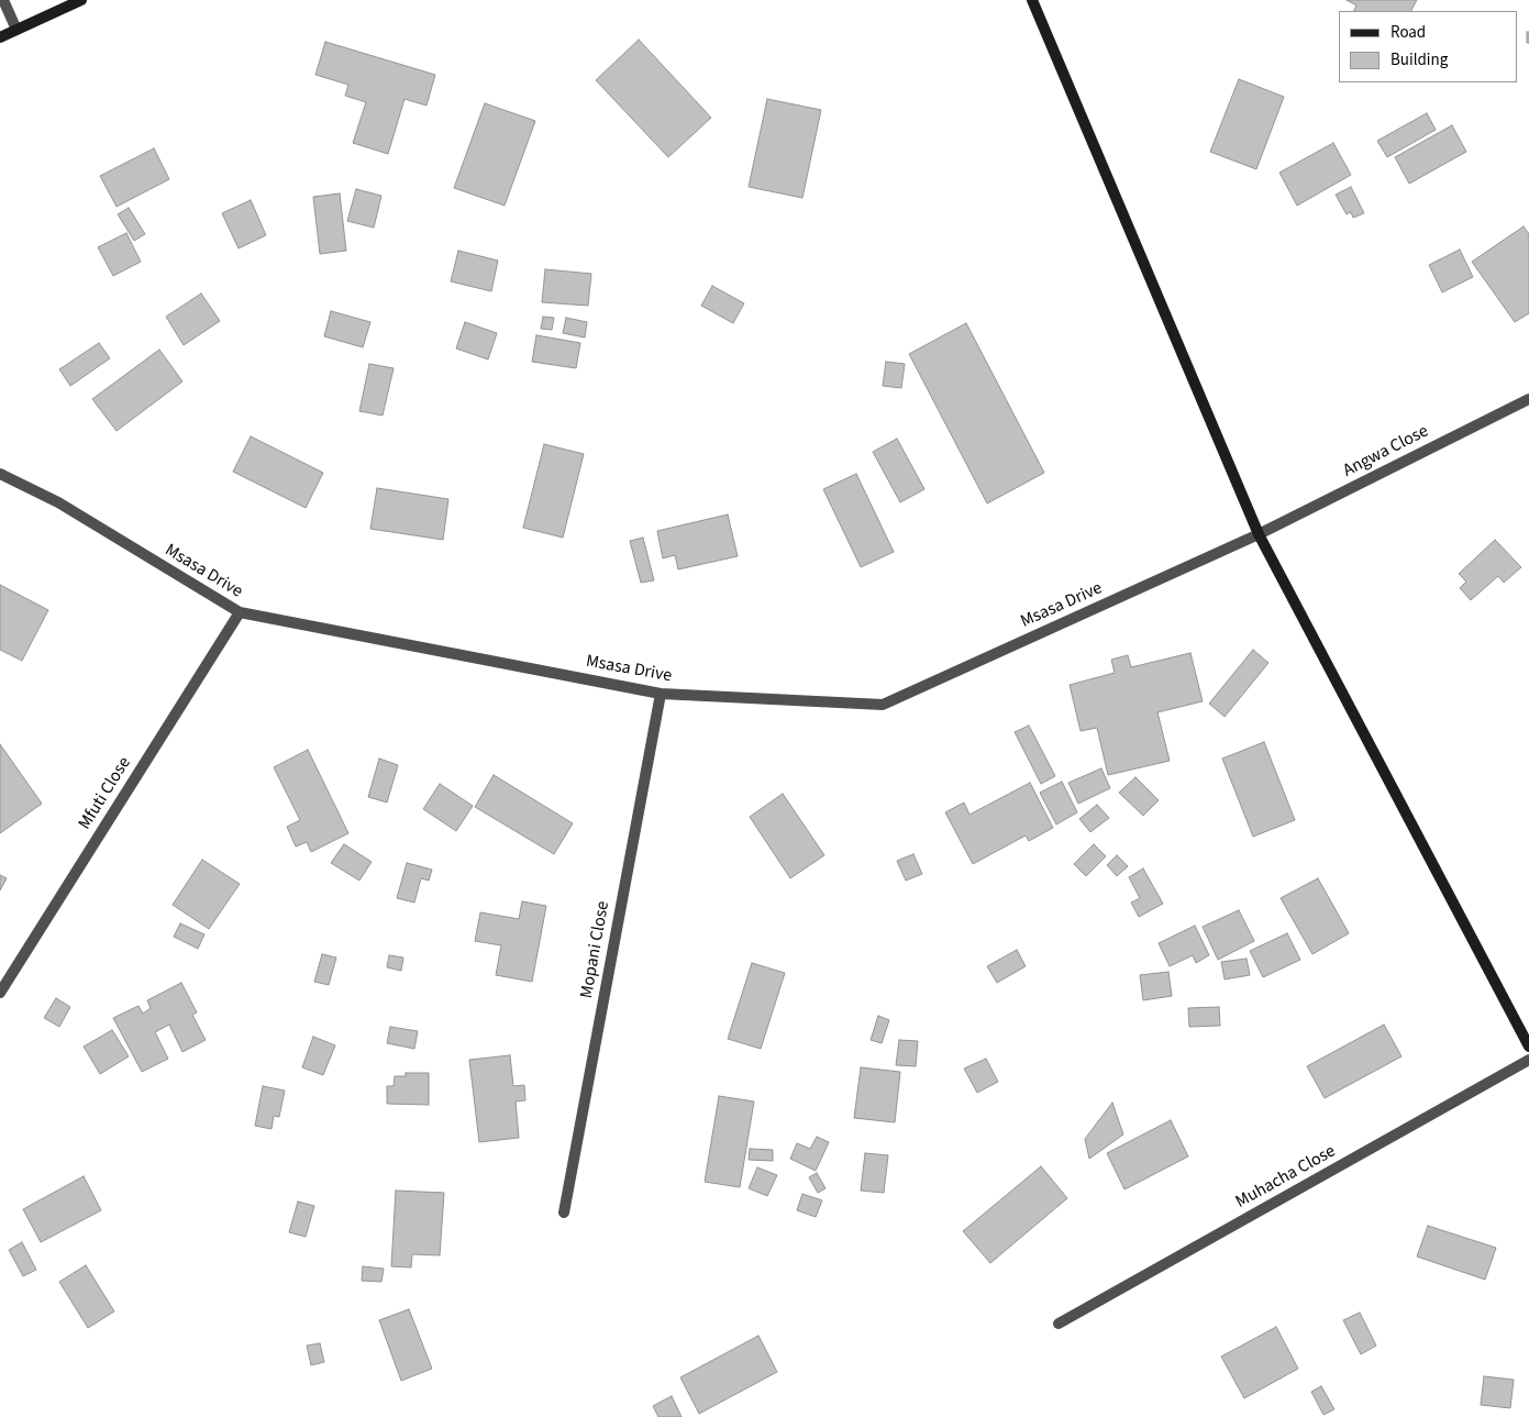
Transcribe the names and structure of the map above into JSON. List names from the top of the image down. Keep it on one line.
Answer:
{"streets":{"street":["Angwa Close","Msasa Drive","Mfuti Close","Mopani Close","Muhacha Close"]},"crossings":[["Angwa Close","Msasa Drive"],["Msasa Drive","Mfuti Close"],["Msasa Drive","Mopani Close"]],"legend":["Road","Building"]}
